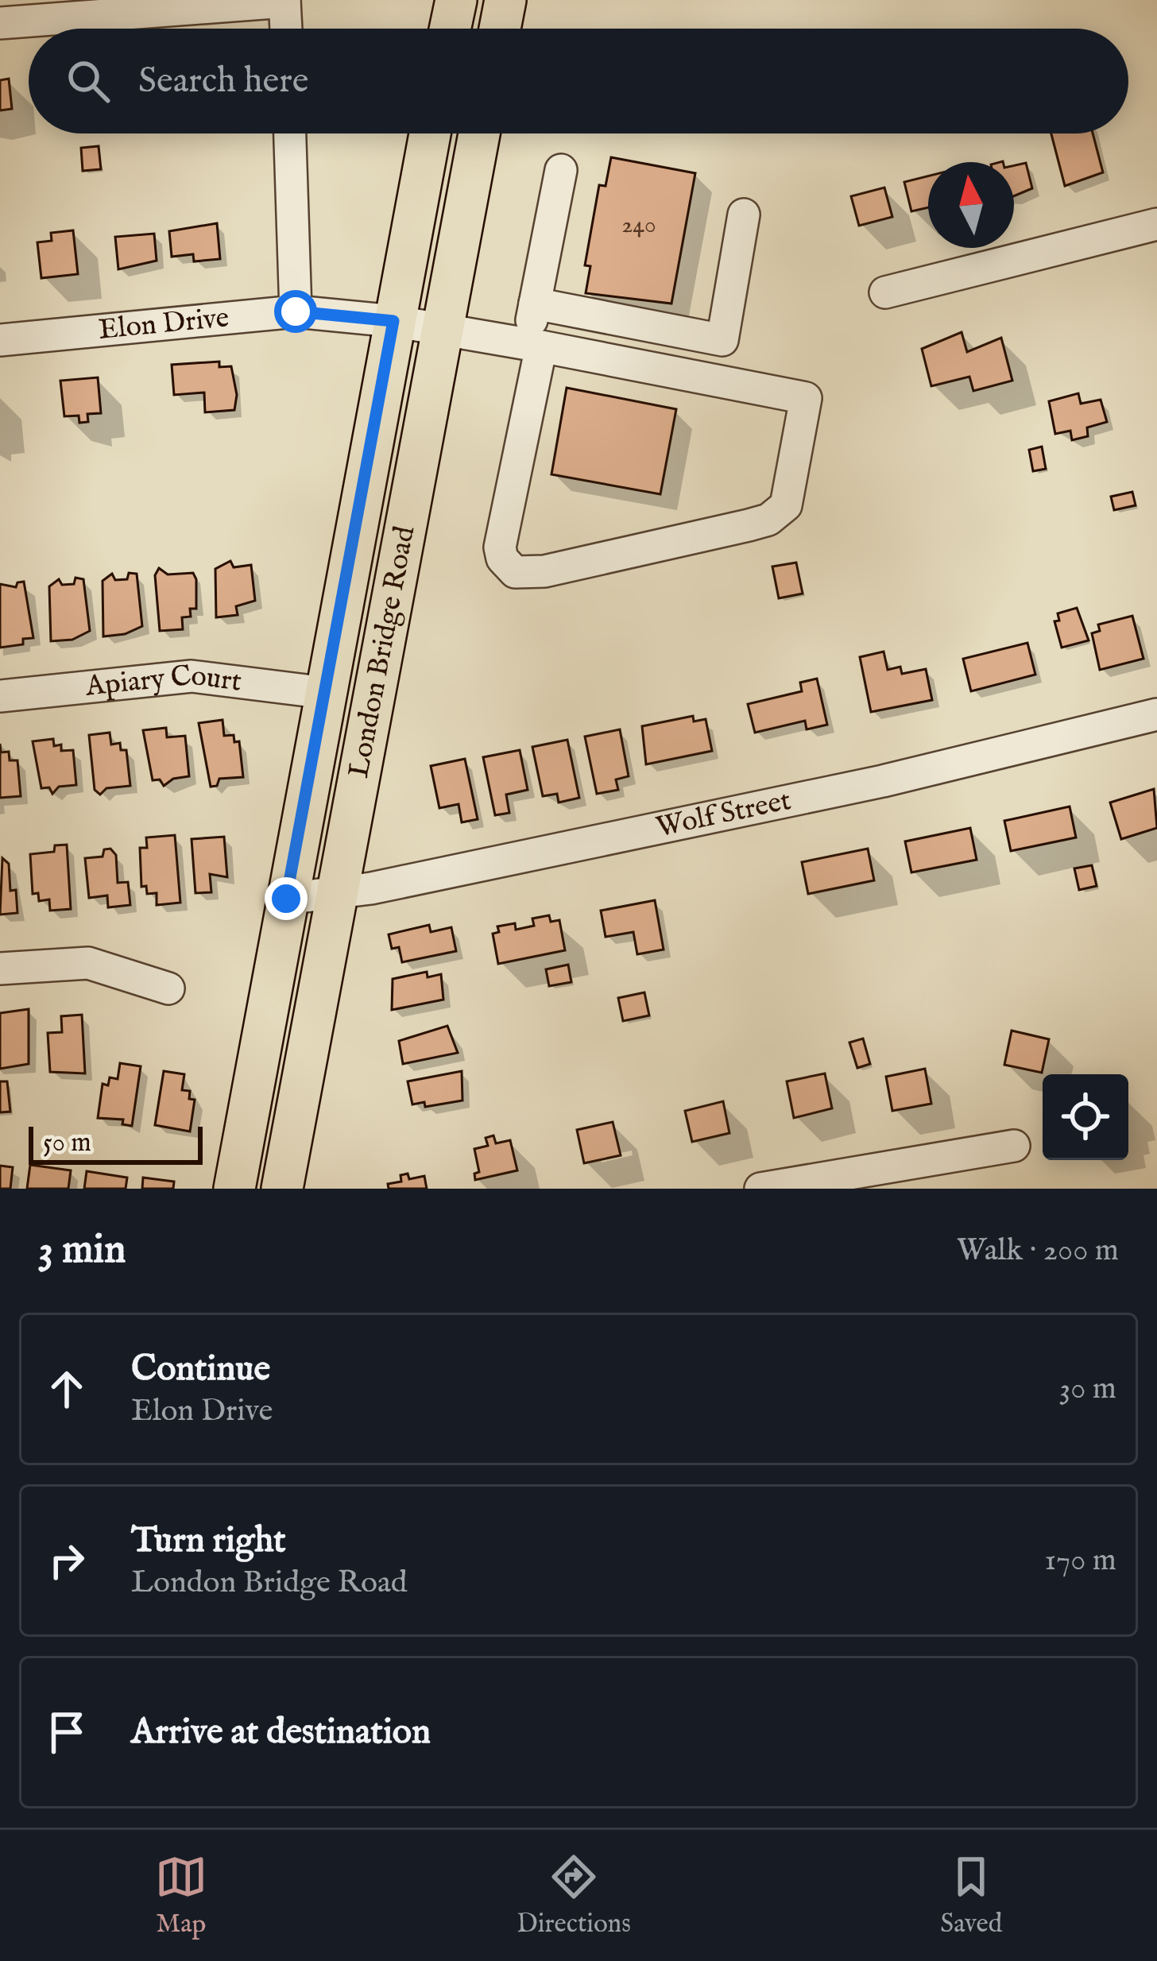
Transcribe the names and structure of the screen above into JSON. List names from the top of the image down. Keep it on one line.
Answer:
{"streets":{"main road":["London Bridge Road"],"street":["Elon Drive","Apiary Court","Wolf Street"]},"crossings":[["Elon Drive","London Bridge Road"],["London Bridge Road","Apiary Court"],["London Bridge Road","Wolf Street"]],"house_numbers":["240"],"scale_bar":"50 m","north":"top","page":{"search":"Search here","scale":"50 m","heading":["3 min","Walk · 200 m"],"list":[["Continue","Elon Drive","30 m"],["Turn right","London Bridge Road","170 m"],"Arrive at destination"],"nav":["Map","Directions","Saved"]}}
